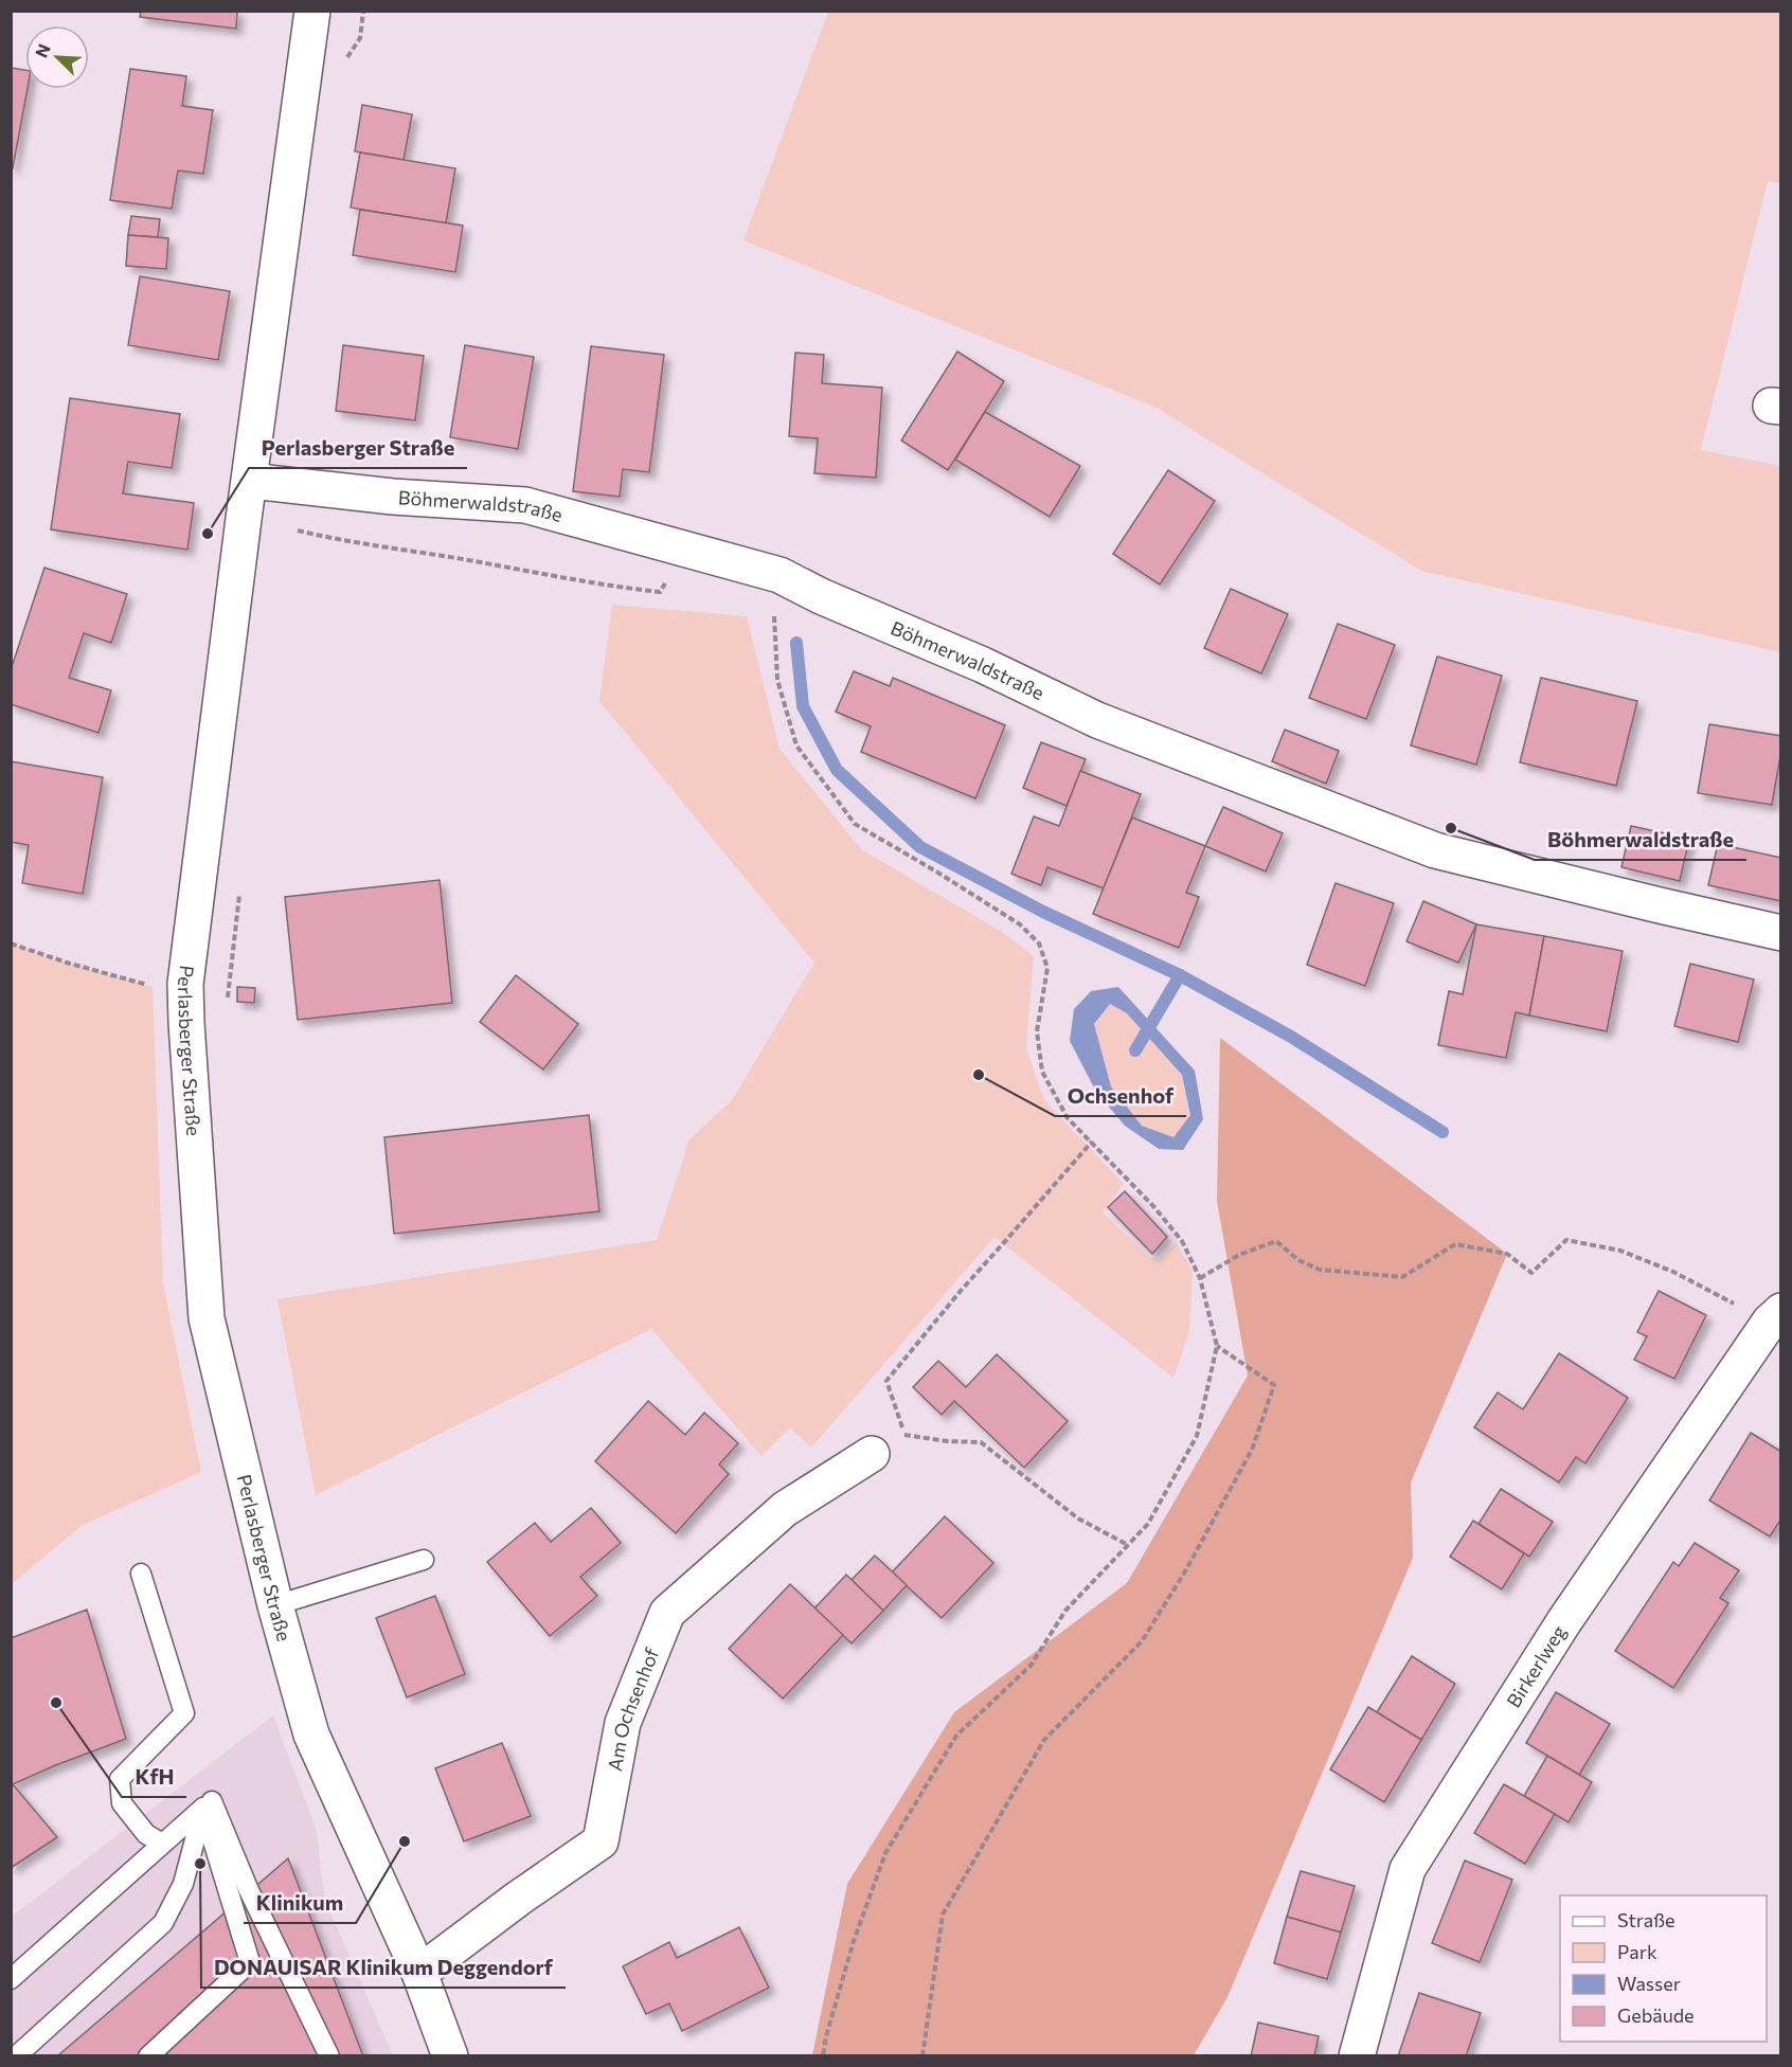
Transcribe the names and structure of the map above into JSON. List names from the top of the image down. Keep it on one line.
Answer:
{"streets":{"street":["Böhmerwaldstraße","Perlasberger Straße","Birkerlweg","Am Ochsenhof"]},"crossings":[["Böhmerwaldstraße","Perlasberger Straße"],["Perlasberger Straße","Am Ochsenhof"]],"places":["Perlasberger Straße","Böhmerwaldstraße","Ochsenhof","KfH","Klinikum","DONAUISAR Klinikum Deggendorf"],"legend":["Straße","Park","Wasser","Gebäude"],"north":"top left"}
